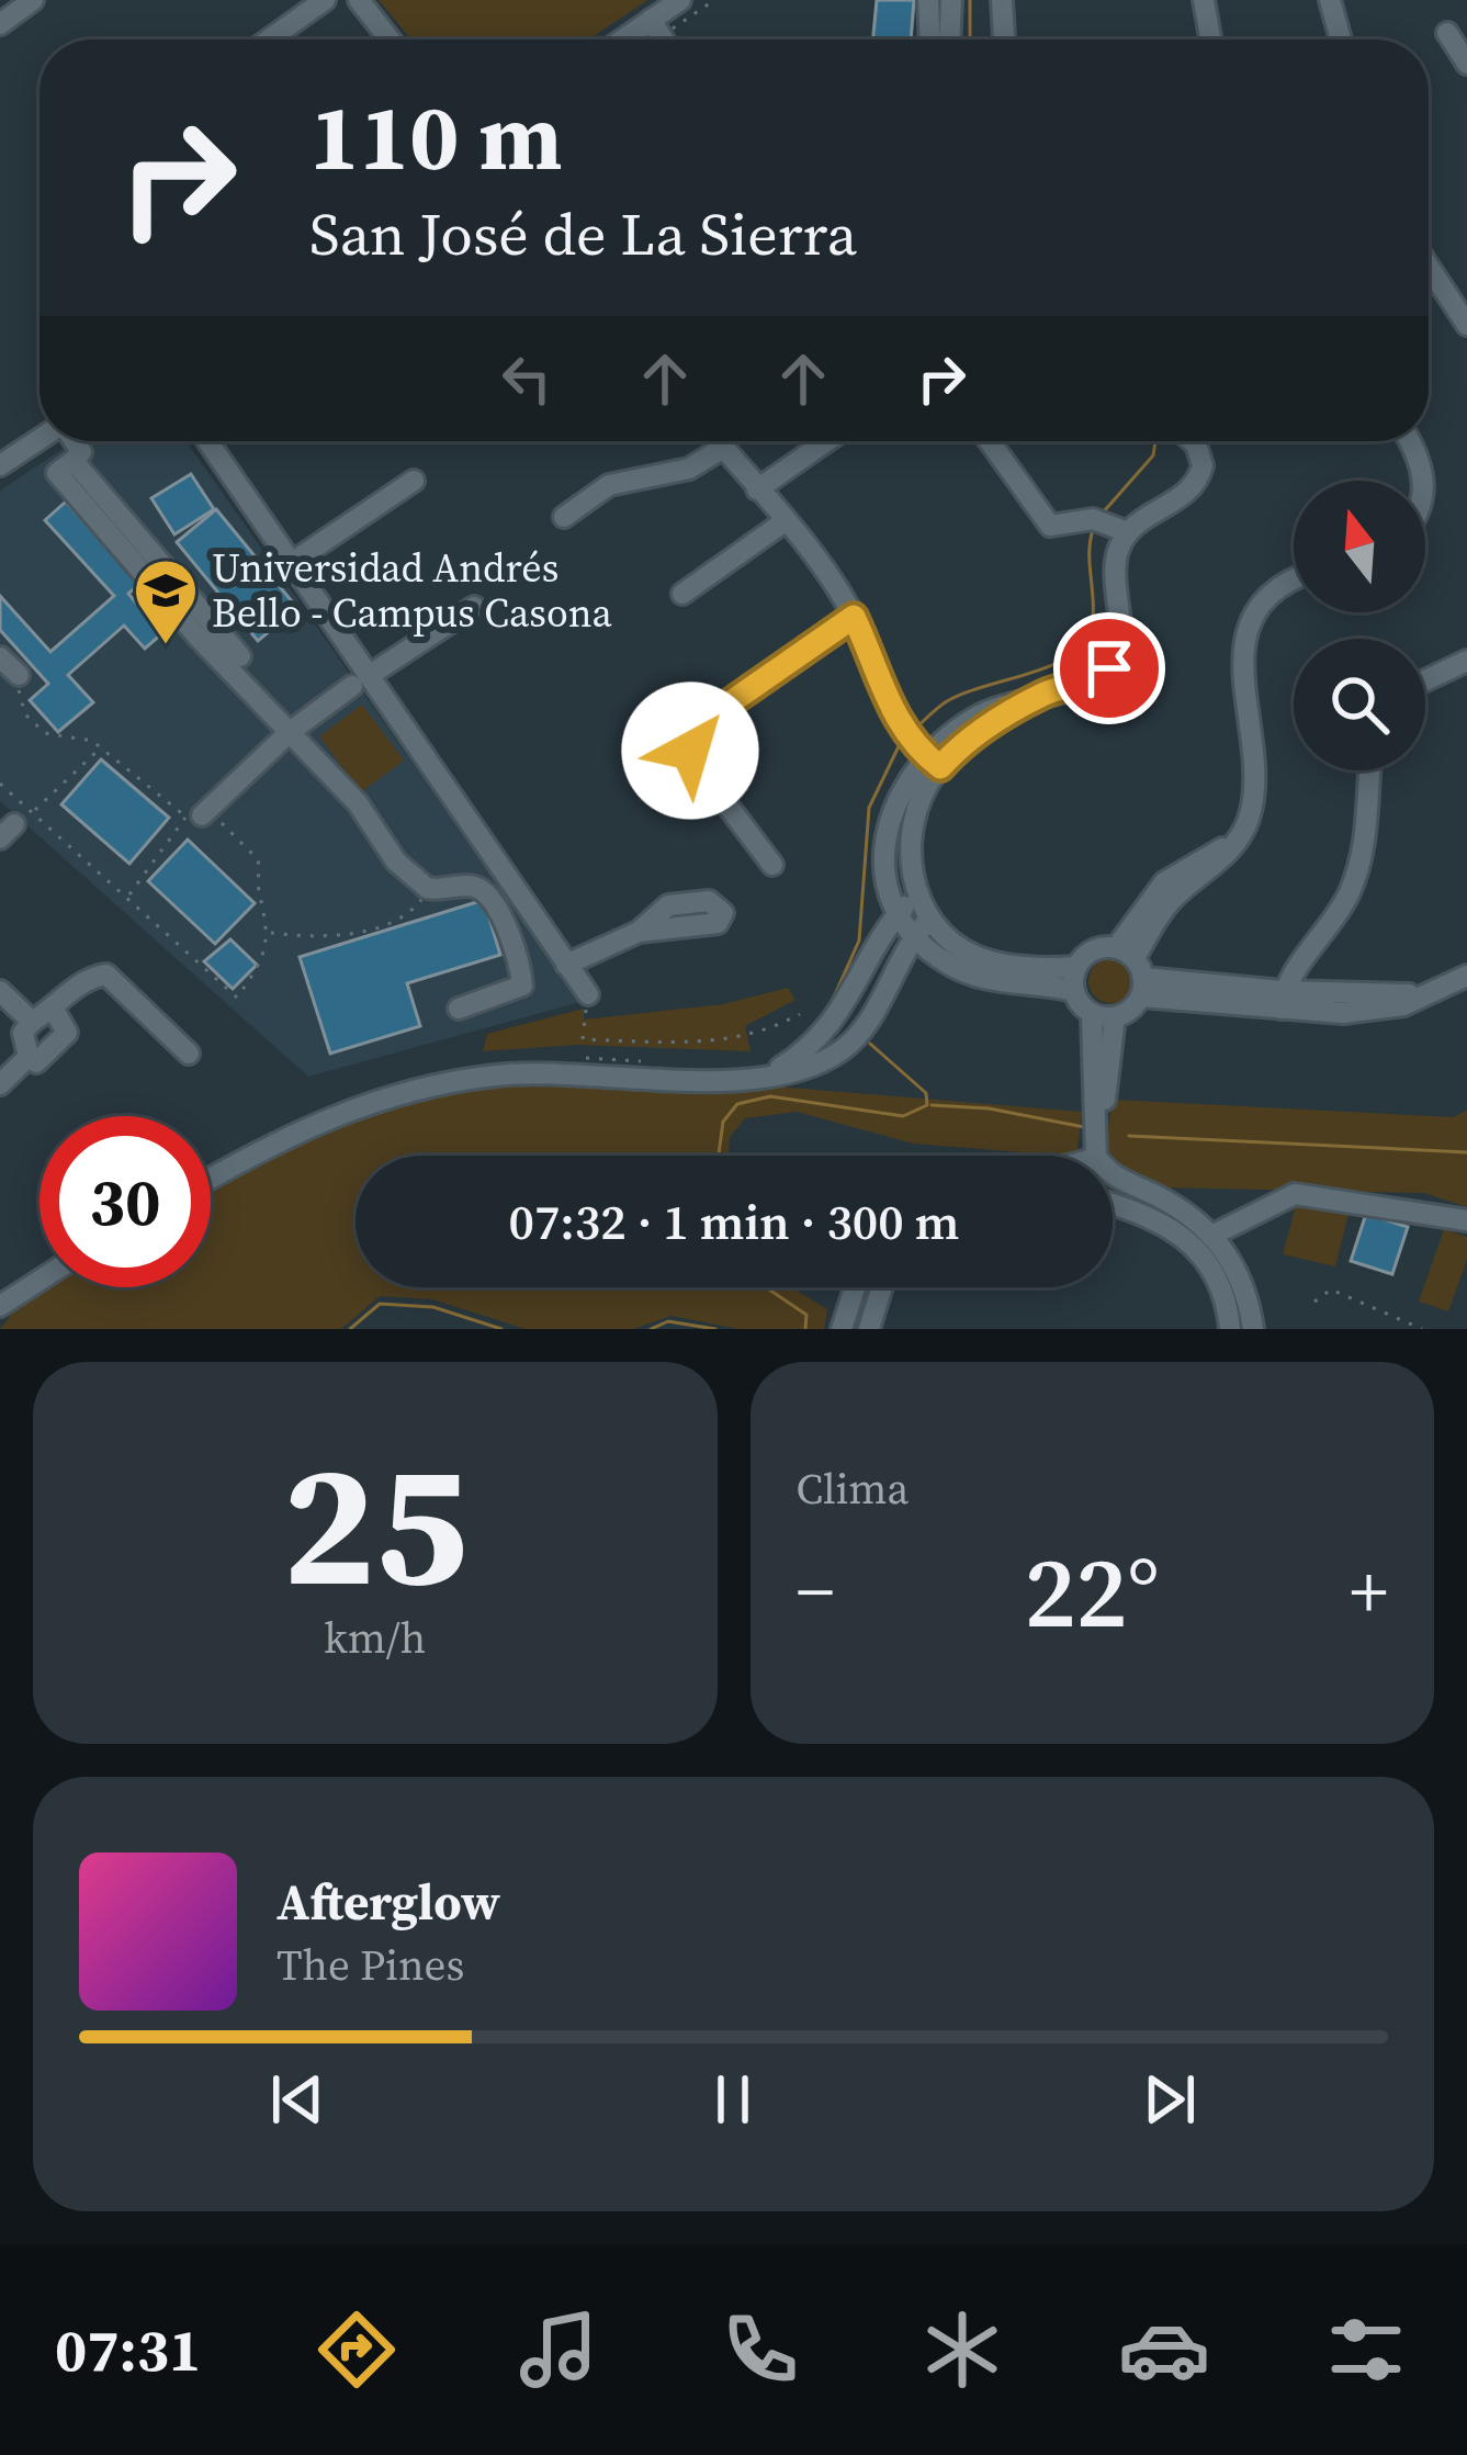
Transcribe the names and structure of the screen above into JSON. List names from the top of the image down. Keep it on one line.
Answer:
{"places":{"school or university":["Universidad Andrés Bello - Campus Casona"]},"north":"top","page":{"turn":["110 m","San José de La Sierra"],"limit":"30","trip":"07:32 · 1 min · 300 m","tile":[["25","km/h"],"Clima"],"heat":["−","22°","+"],"song":["Afterglow","The Pines"],"tabs":"07:31"}}
